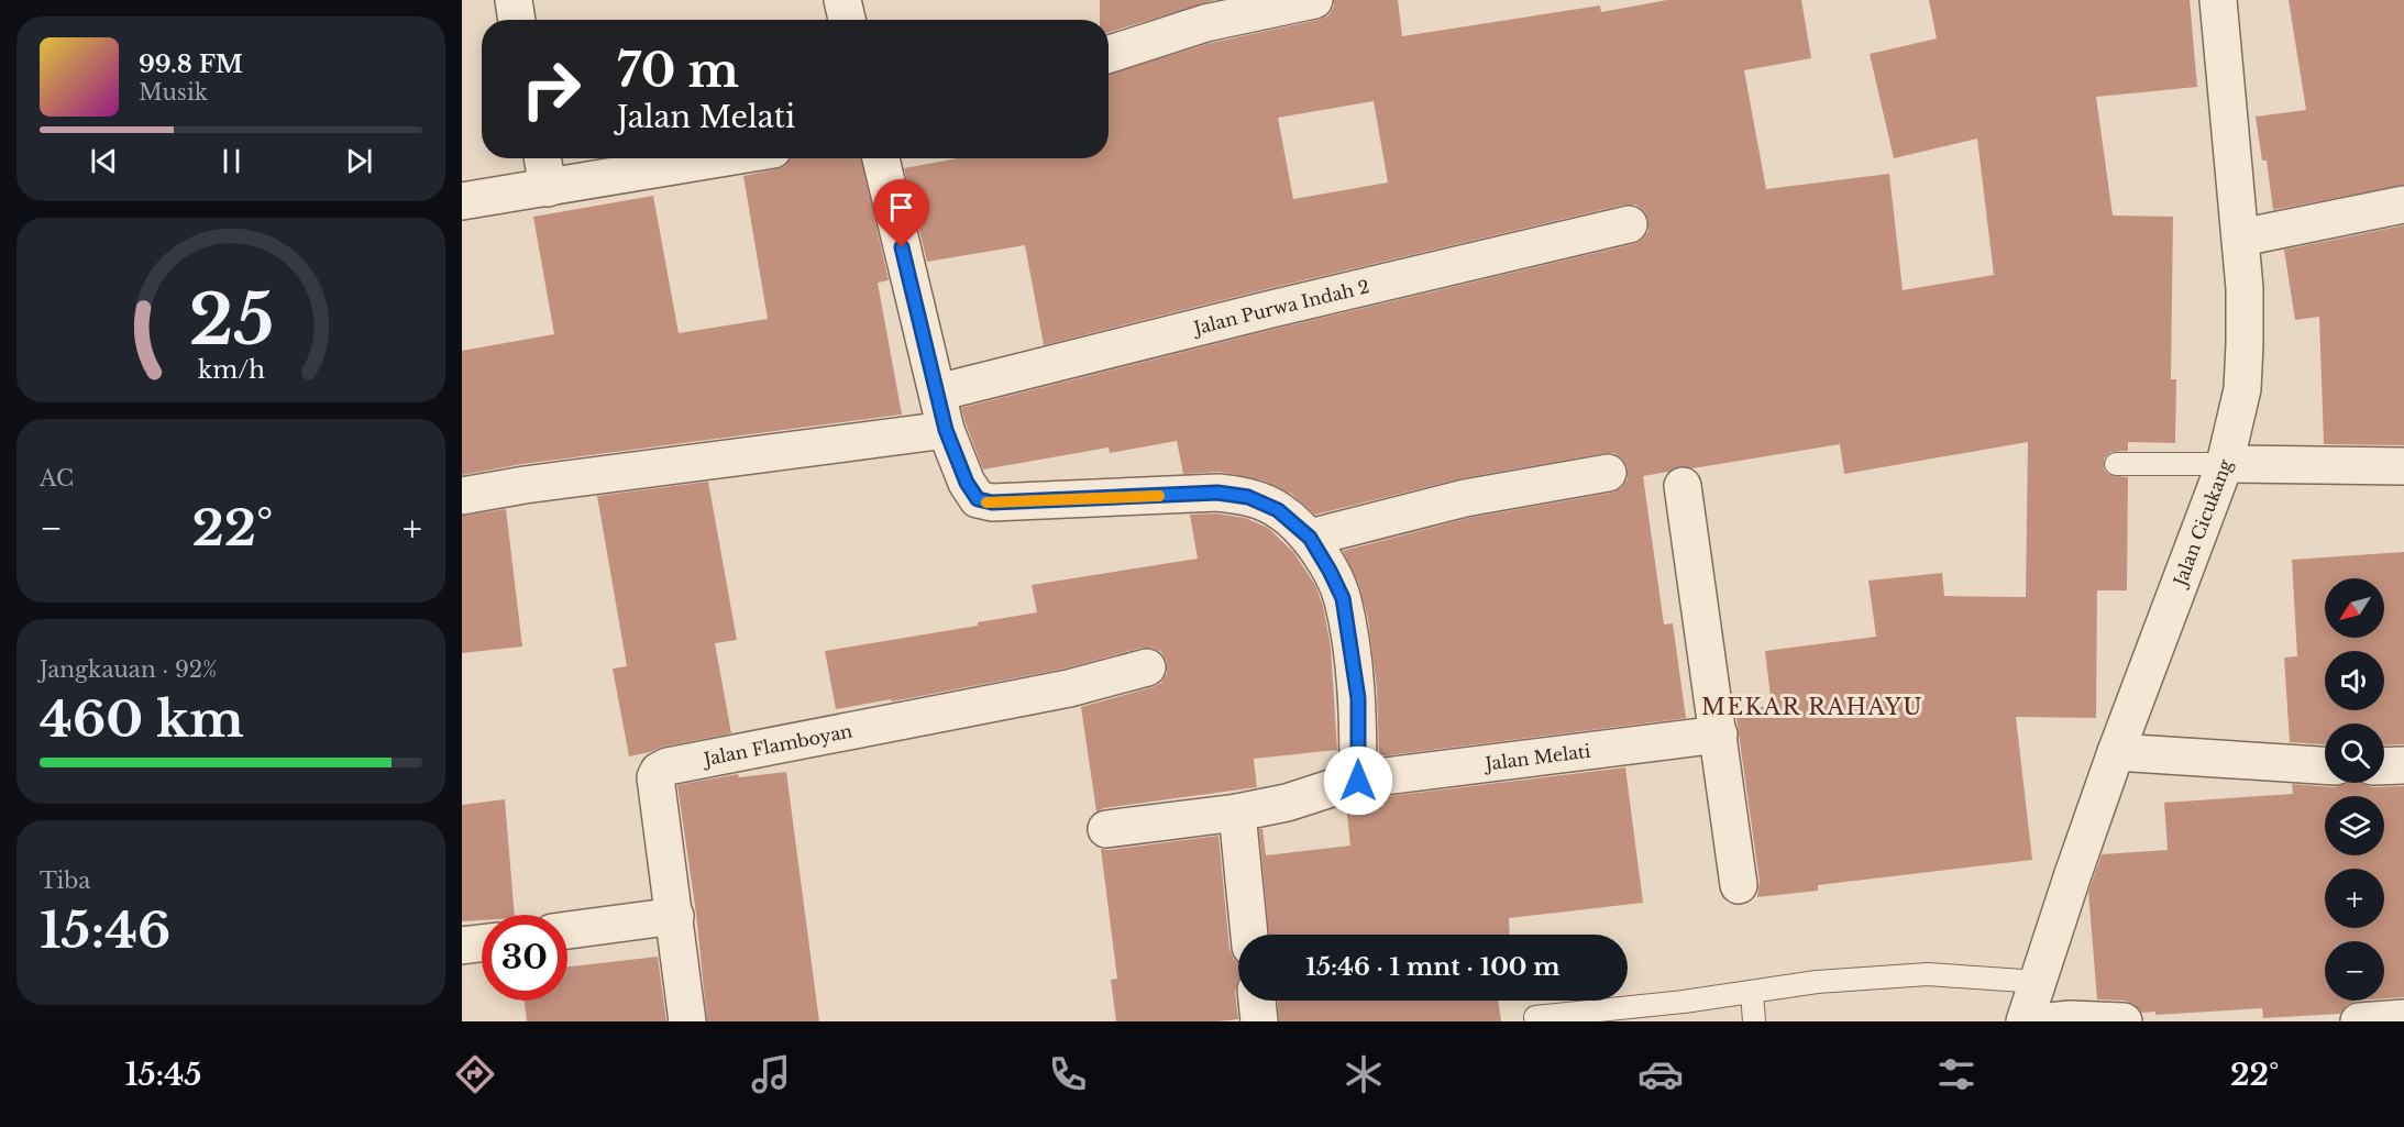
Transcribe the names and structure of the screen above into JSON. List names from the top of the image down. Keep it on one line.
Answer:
{"streets":{"street":["Jalan Purwa Indah 2","Jalan Cicukang","Jalan Flamboyan","Jalan Melati"]},"districts":["MEKAR RAHAYU"],"north":"bottom left","page":{"turn":["70 m","Jalan Melati"],"song":["99.8 FM","Musik"],"tile":["AC",["Jangkauan · 92%","460 km"],["Tiba","15:46"]],"heat":["−","22°","+"],"map_buttons":["+","−"],"limit":"30","trip":"15:46 · 1 mnt · 100 m","tabs":["15:45","22°"],"gauge":["25","km/h"]}}
